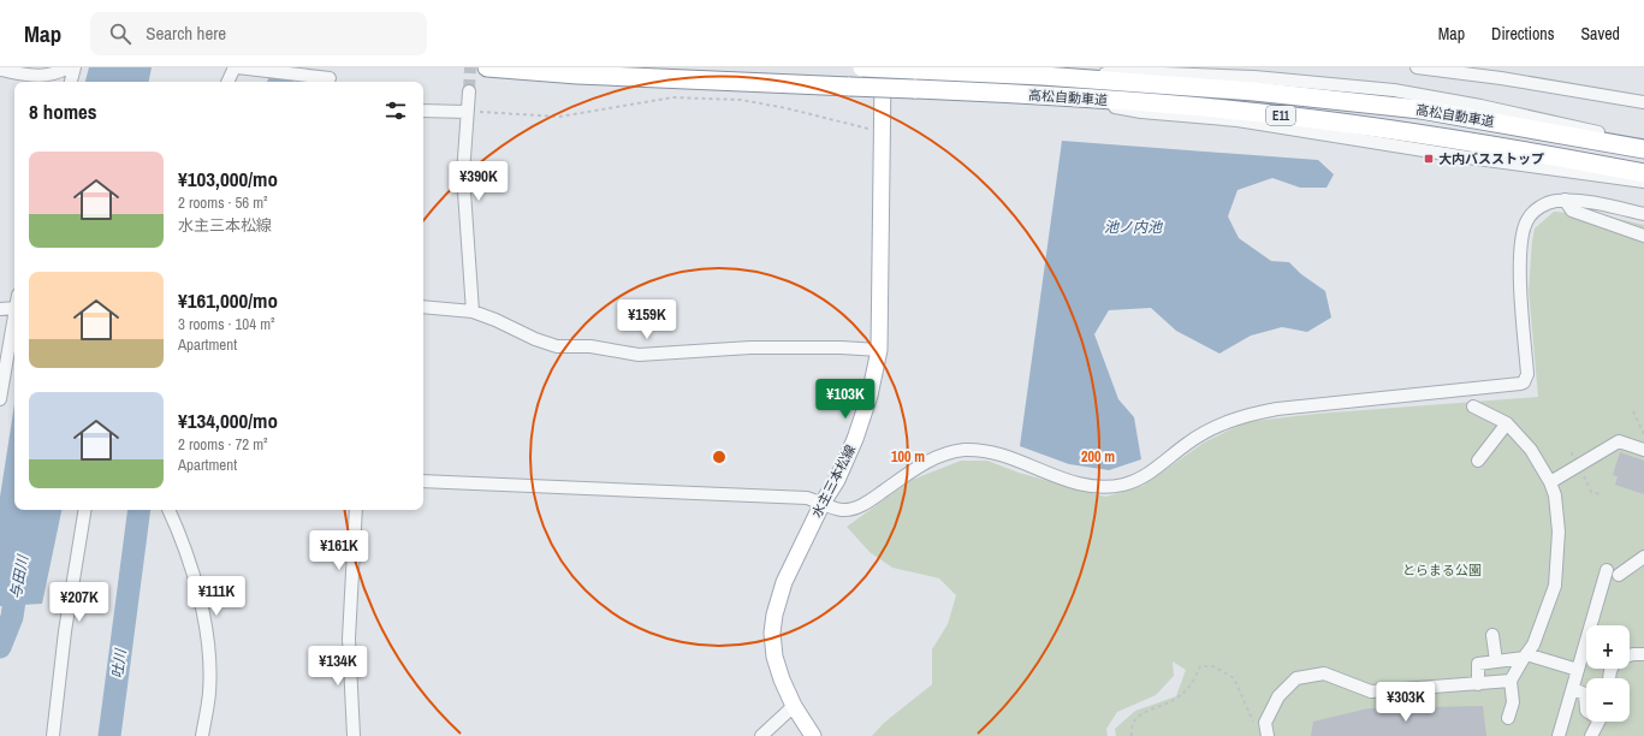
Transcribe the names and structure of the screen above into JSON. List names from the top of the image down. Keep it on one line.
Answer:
{"streets":{"highway":["高松自動車道","E11"],"main road":["水主三本松線"]},"water":["池ノ内池","与田川","吐川"],"parks":["とらまる公園"],"places":{"transit":["大内バスストップ"]},"page":{"header":"Map","search":"Search here","nav":["Map","Directions","Saved"],"heading":"8 homes","list":[{"name":"¥103,000/mo","note":"2 rooms · 56 m² · 水主三本松線"},{"name":"¥161,000/mo","note":"3 rooms · 104 m² · Apartment"},{"name":"¥134,000/mo","note":"2 rooms · 72 m² · Apartment"}],"price":["¥390K","¥159K","¥103K","¥161K","¥111K","¥207K","¥134K","¥303K"],"map_buttons":["+","−"]},"rings":["100 m","200 m"]}
